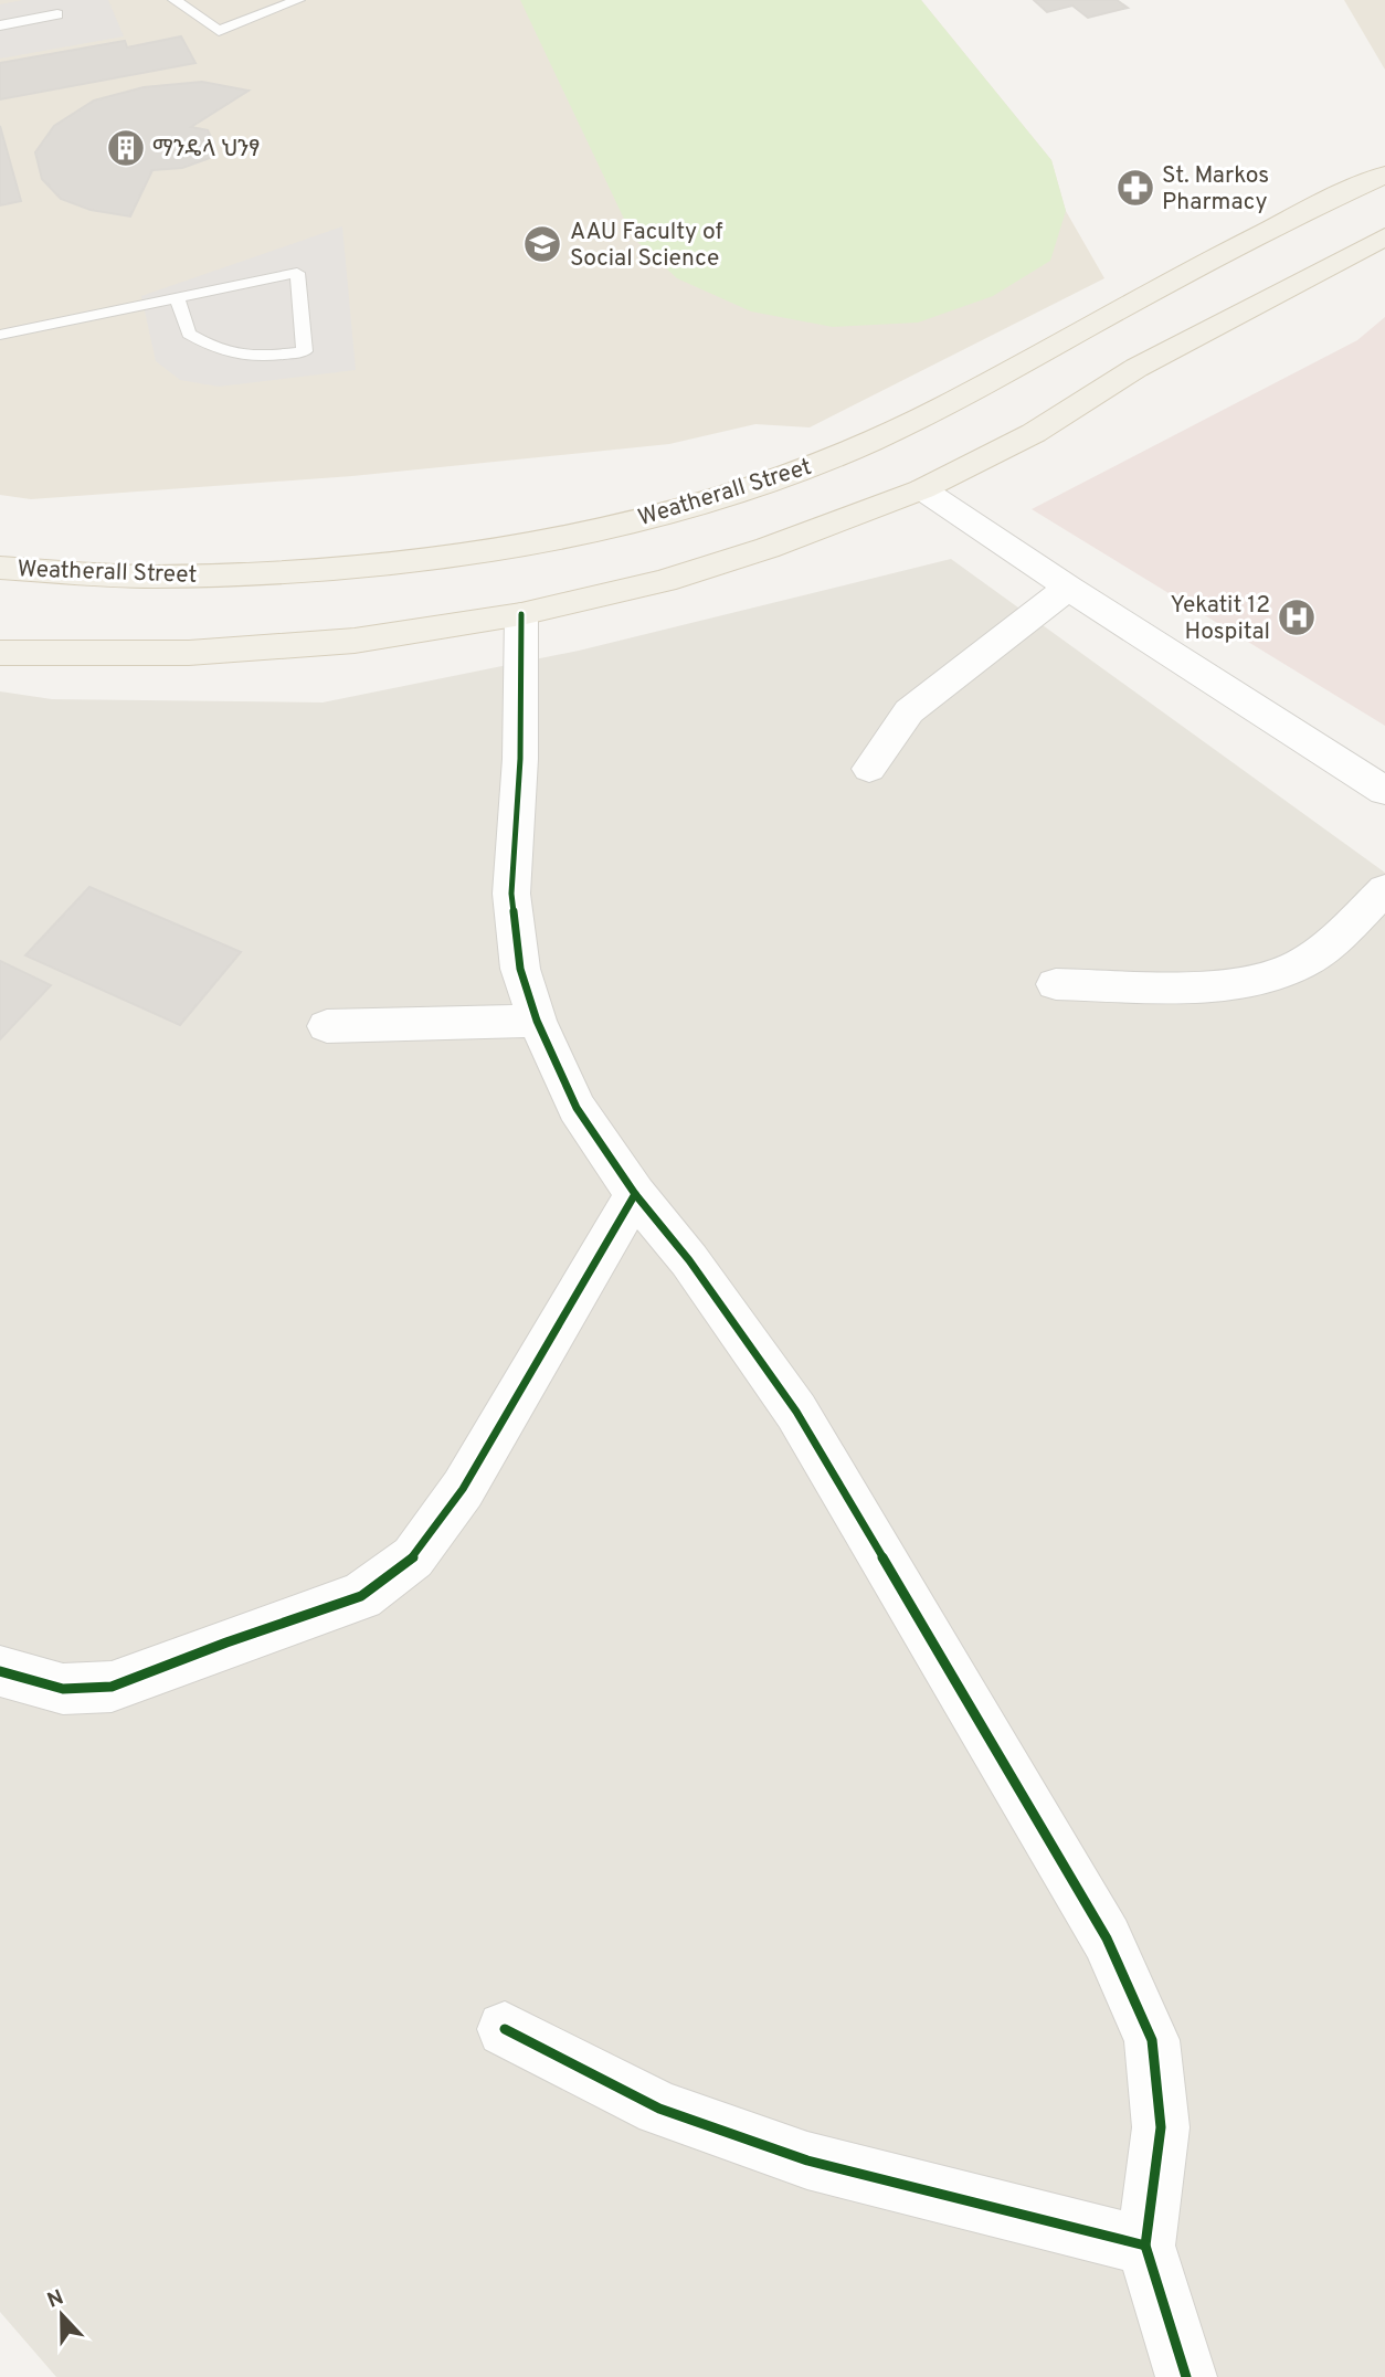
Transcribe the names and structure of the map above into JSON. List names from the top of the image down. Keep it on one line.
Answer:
{"streets":{"main road":["Weatherall Street"]},"places":{"building":["ማንዴላ ህንፃ"],"pharmacy":["St. Markos Pharmacy"],"school or university":["AAU Faculty of Social Science"],"hospital":["Yekatit 12 Hospital"]},"north":"top"}
